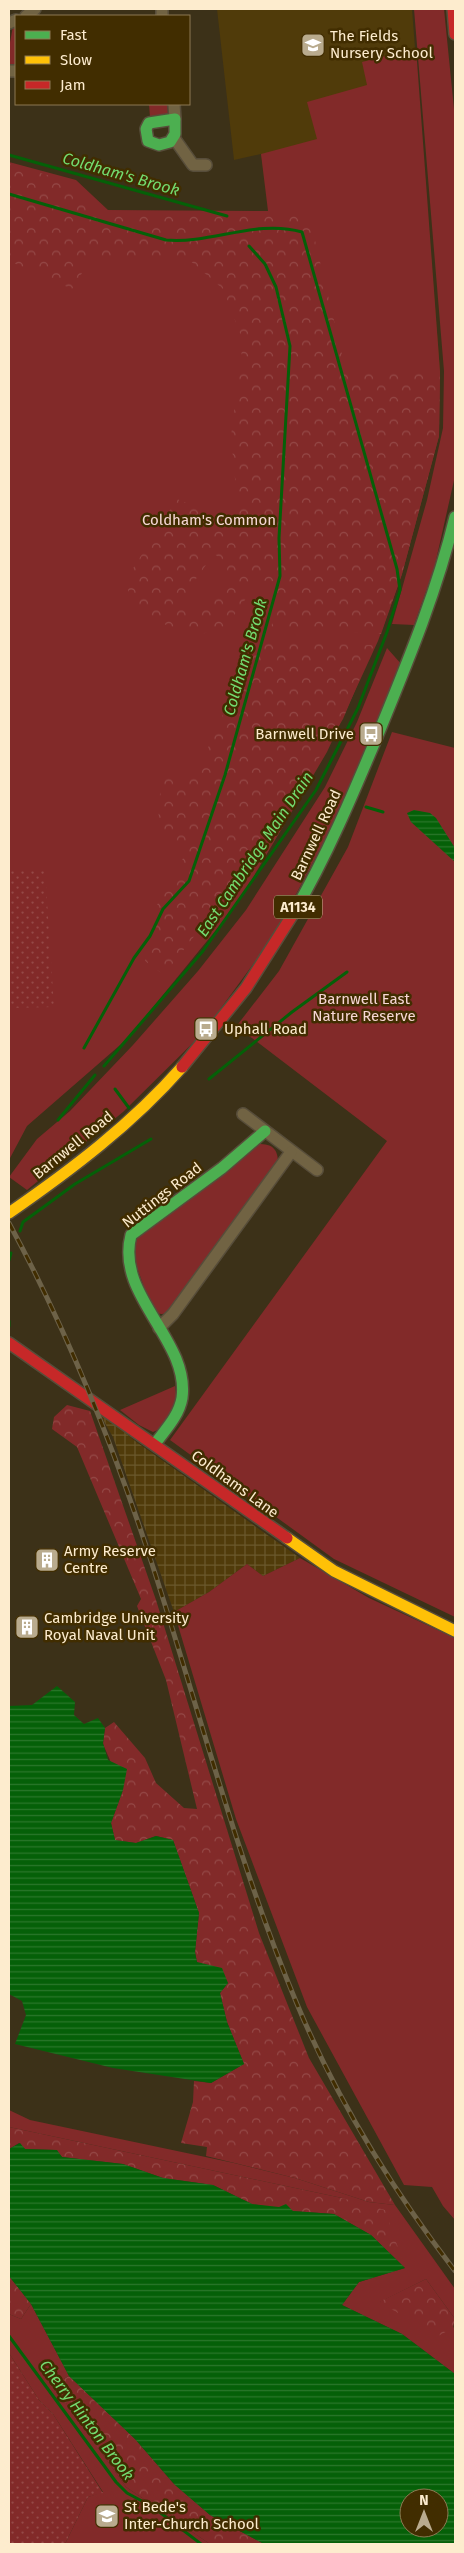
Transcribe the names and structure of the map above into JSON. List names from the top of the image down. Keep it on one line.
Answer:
{"streets":{"street":["Barnwell Road","A1134","Nuttings Road","Coldhams Lane"]},"crossings":[["Nuttings Road","Coldhams Lane"]],"water":["Coldham's Brook","East Cambridge Main Drain","Cherry Hinton Brook"],"parks":["Coldham's Common","Barnwell East Nature Reserve"],"places":{"school or university":["The Fields Nursery School","St Bede's Inter-Church School"],"bus stop":["Barnwell Drive","Uphall Road"],"building":["Army Reserve Centre","Cambridge University Royal Naval Unit"]},"legend":["Fast","Slow","Jam"],"north":"top"}
